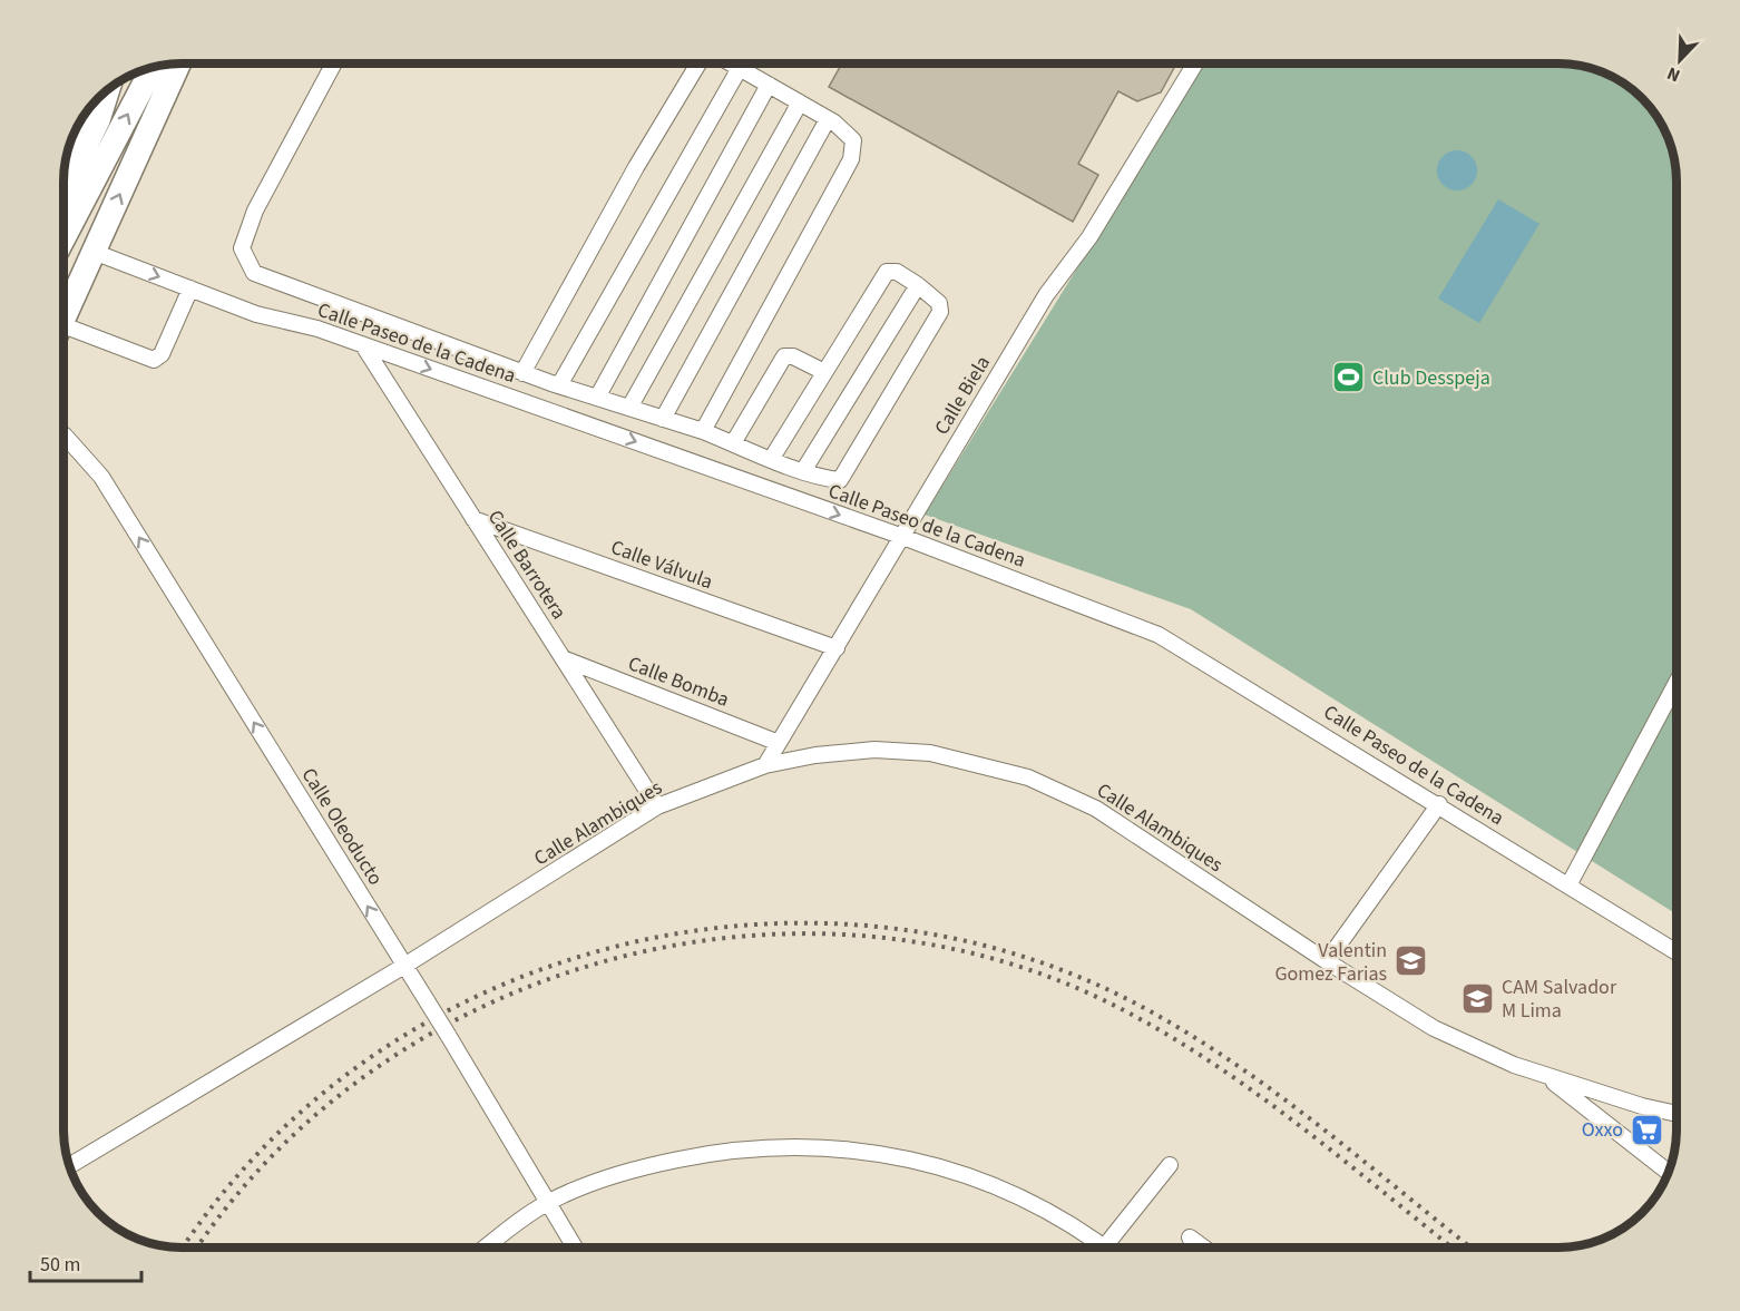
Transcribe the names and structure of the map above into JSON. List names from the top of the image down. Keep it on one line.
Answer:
{"streets":{"street":["Calle Paseo de la Cadena","Calle Biela","Calle Barrotera","Calle Válvula","Calle Bomba","Calle Alambiques","Calle Oleoducto"]},"crossings":[["Calle Paseo de la Cadena","Calle Biela"],["Calle Paseo de la Cadena","Calle Barrotera"],["Calle Biela","Calle Válvula"],["Calle Biela","Calle Bomba"],["Calle Biela","Calle Alambiques"],["Calle Barrotera","Calle Válvula"],["Calle Barrotera","Calle Bomba"],["Calle Barrotera","Calle Alambiques"],["Calle Alambiques","Calle Oleoducto"]],"one_way":["Calle Oleoducto"],"places":{"sports":["Club Desspeja"],"school or university":["Valentin Gomez Farias","CAM Salvador M Lima"],"supermarket":["Oxxo"]},"scale_bar":"50 m","north":"bottom left"}
